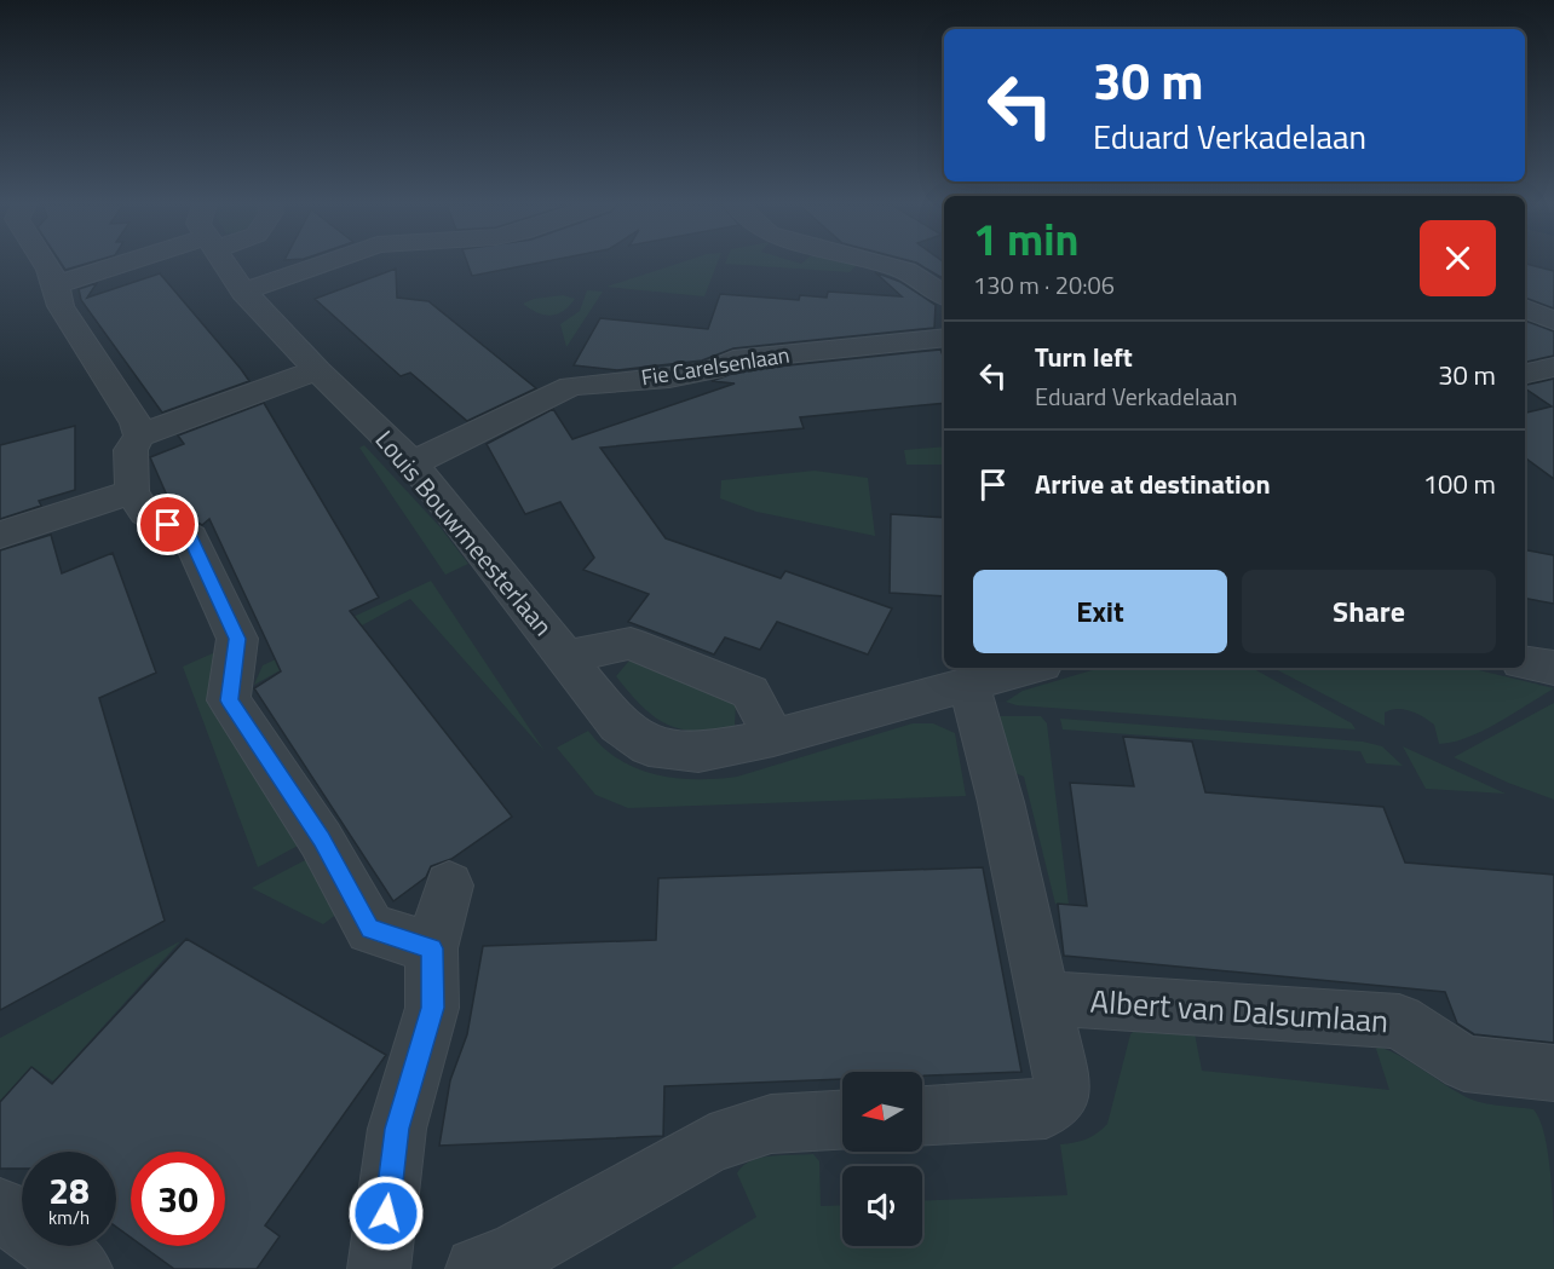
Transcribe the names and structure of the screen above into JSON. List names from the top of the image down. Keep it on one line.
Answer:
{"streets":{"street":["Fie Carelsenlaan","Louis Bouwmeesterlaan","Albert van Dalsumlaan"]},"crossings":[["Fie Carelsenlaan","Louis Bouwmeesterlaan"]],"north":"left","page":{"turn":["30 m","Eduard Verkadelaan"],"heading":["1 min","130 m · 20:06"],"list":[{"name":"Turn left","note":"Eduard Verkadelaan","value":"30 m"},{"name":"Arrive at destination","value":"100 m"}],"buttons":["Exit","Share"],"speed":"28 km/h","limit":"30"}}
